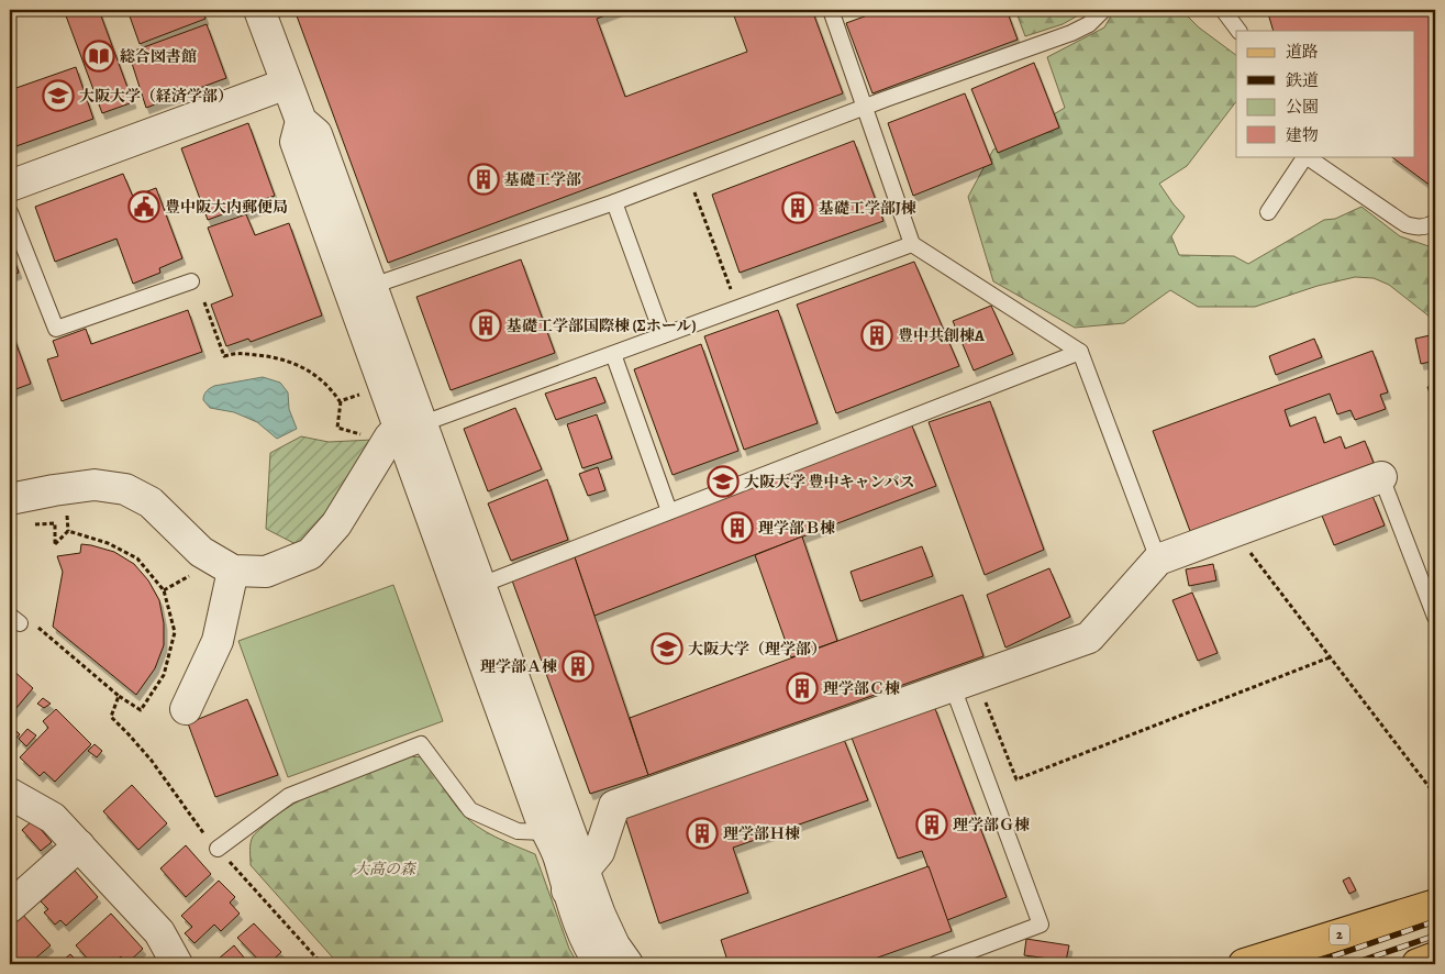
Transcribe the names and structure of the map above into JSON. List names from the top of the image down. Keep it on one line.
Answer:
{"streets":{"main road":["2"]},"parks":["大高の森"],"places":{"library":["総合図書館"],"school or university":["大阪大学（経済学部）","大阪大学 豊中キャンパス","大阪大学（理学部）"],"building":["基礎工学部","基礎工学部J棟","基礎工学部国際棟 (Σホール)","豊中共創棟A","理学部Ｂ棟","理学部Ａ棟","理学部Ｃ棟","理学部Ｇ棟","理学部Ｈ棟"],"public building":["豊中阪大内郵便局"]},"legend":["道路","鉄道","公園","建物"]}
